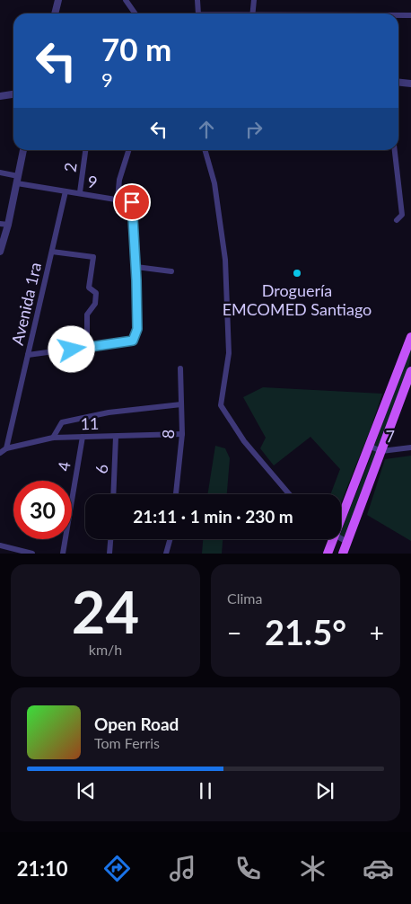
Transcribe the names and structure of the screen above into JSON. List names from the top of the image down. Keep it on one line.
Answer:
{"streets":{"street":["2","9","Avenida 1ra","11","8","7","4","6"]},"crossings":[["2","9"],["9","Avenida 1ra"],["Avenida 1ra","11"],["11","8"],["11","4"],["11","6"]],"places":["Droguería EMCOMED Santiago"],"page":{"turn":["70 m","9"],"limit":"30","trip":"21:11 · 1 min · 230 m","tile":[["24","km/h"],"Clima"],"heat":["−","21.5°","+"],"song":["Open Road","Tom Ferris"],"tabs":"21:10"}}
